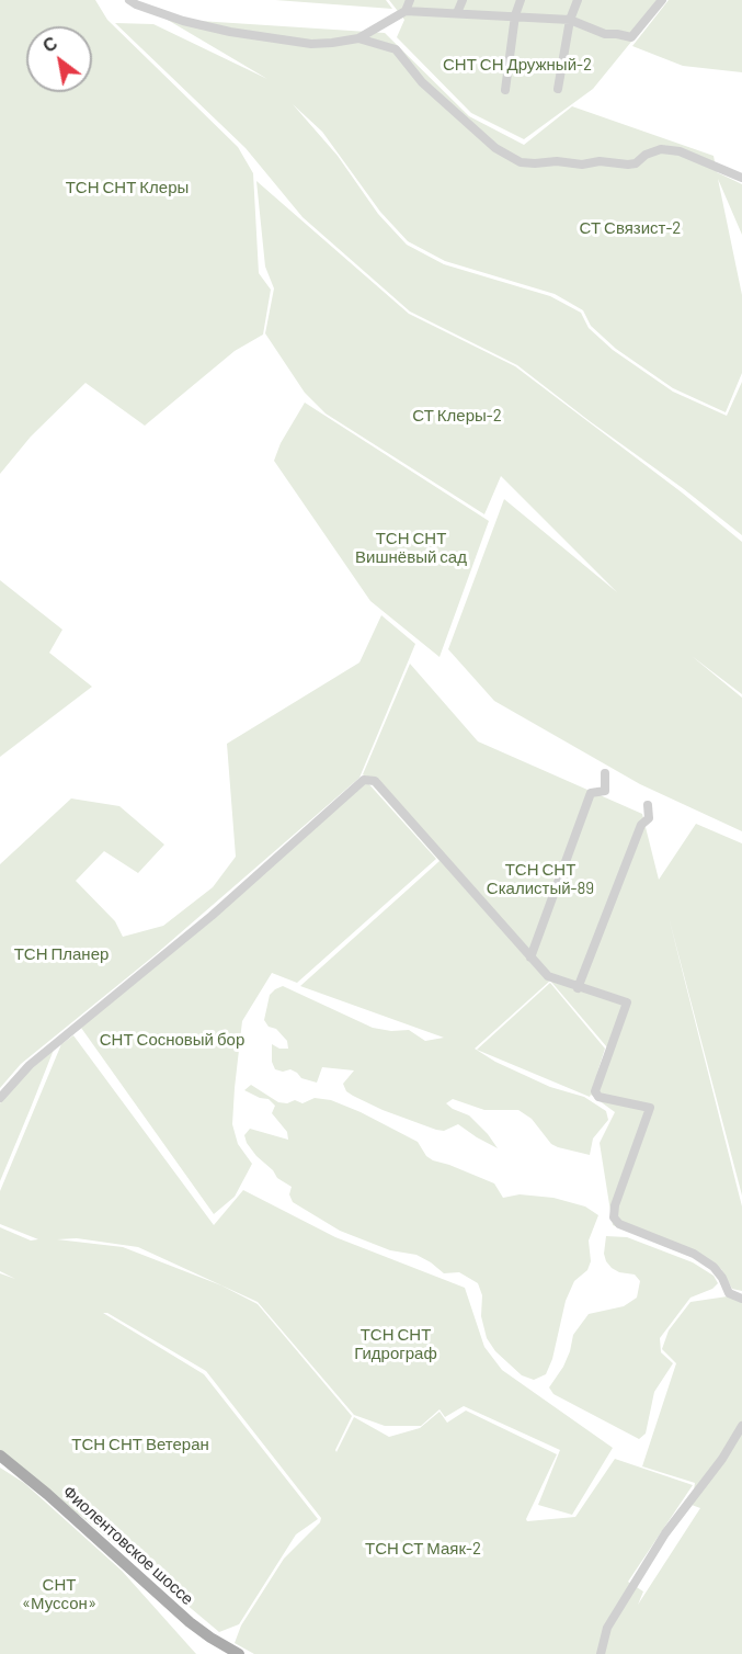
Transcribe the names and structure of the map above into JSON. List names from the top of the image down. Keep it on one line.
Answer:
{"streets":{"main road":["Фиолентовское шоссе"]},"parks":["СНТ СН Дружный-2","ТСН СНТ Клеры","СТ Связист-2","СТ Клеры-2","ТСН СНТ Вишнёвый сад","ТСН СНТ Скалистый-89","ТСН Планер","СНТ Сосновый бор","ТСН СНТ Гидрограф","ТСН СНТ Ветеран","ТСН СТ Маяк-2","СНТ «Муссон»"],"north":"top left"}
